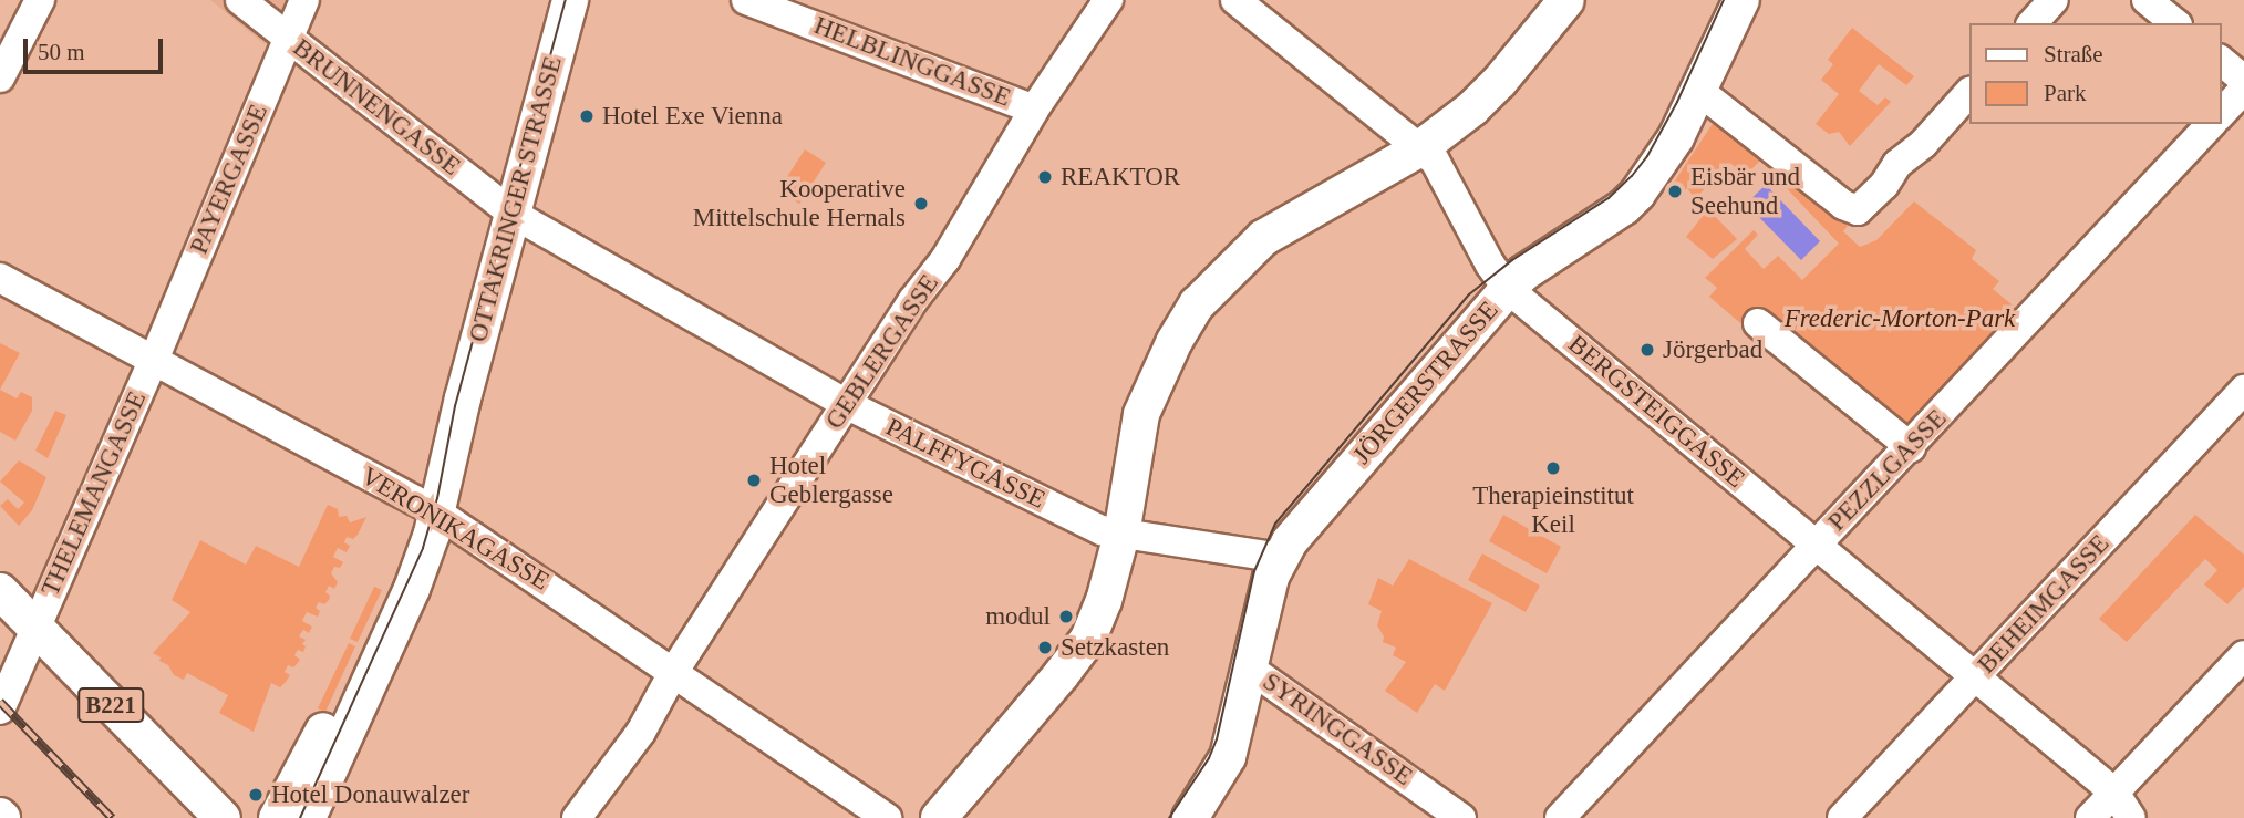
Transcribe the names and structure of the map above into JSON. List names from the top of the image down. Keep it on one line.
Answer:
{"streets":{"main road":["OTTAKRINGER STRASSE","JÖRGERSTRASSE","B221"],"street":["HELBLINGGASSE","BRUNNENGASSE","PAYERGASSE","GEBLERGASSE","BERGSTEIGGASSE","PALFFYGASSE","PEZZLGASSE","THELEMANGASSE","VERONIKAGASSE","BEHEIMGASSE","SYRINGGASSE"]},"crossings":[["HELBLINGGASSE","GEBLERGASSE"],["BRUNNENGASSE","PAYERGASSE"],["BRUNNENGASSE","OTTAKRINGER STRASSE"],["BRUNNENGASSE","PALFFYGASSE"],["PAYERGASSE","THELEMANGASSE"],["PAYERGASSE","VERONIKAGASSE"],["OTTAKRINGER STRASSE","PALFFYGASSE"],["OTTAKRINGER STRASSE","VERONIKAGASSE"],["GEBLERGASSE","PALFFYGASSE"],["GEBLERGASSE","VERONIKAGASSE"],["JÖRGERSTRASSE","BERGSTEIGGASSE"],["JÖRGERSTRASSE","PALFFYGASSE"],["JÖRGERSTRASSE","SYRINGGASSE"],["BERGSTEIGGASSE","PEZZLGASSE"],["BERGSTEIGGASSE","BEHEIMGASSE"],["THELEMANGASSE","VERONIKAGASSE"],["THELEMANGASSE","B221"]],"parks":["Frederic-Morton-Park"],"places":["Hotel Exe Vienna","REAKTOR","Eisbär und Seehund","Kooperative Mittelschule Hernals","Jörgerbad","Therapieinstitut Keil","Hotel Geblergasse","modul","Setzkasten","Hotel Donauwalzer"],"legend":["Straße","Park"],"scale_bar":"50 m"}
